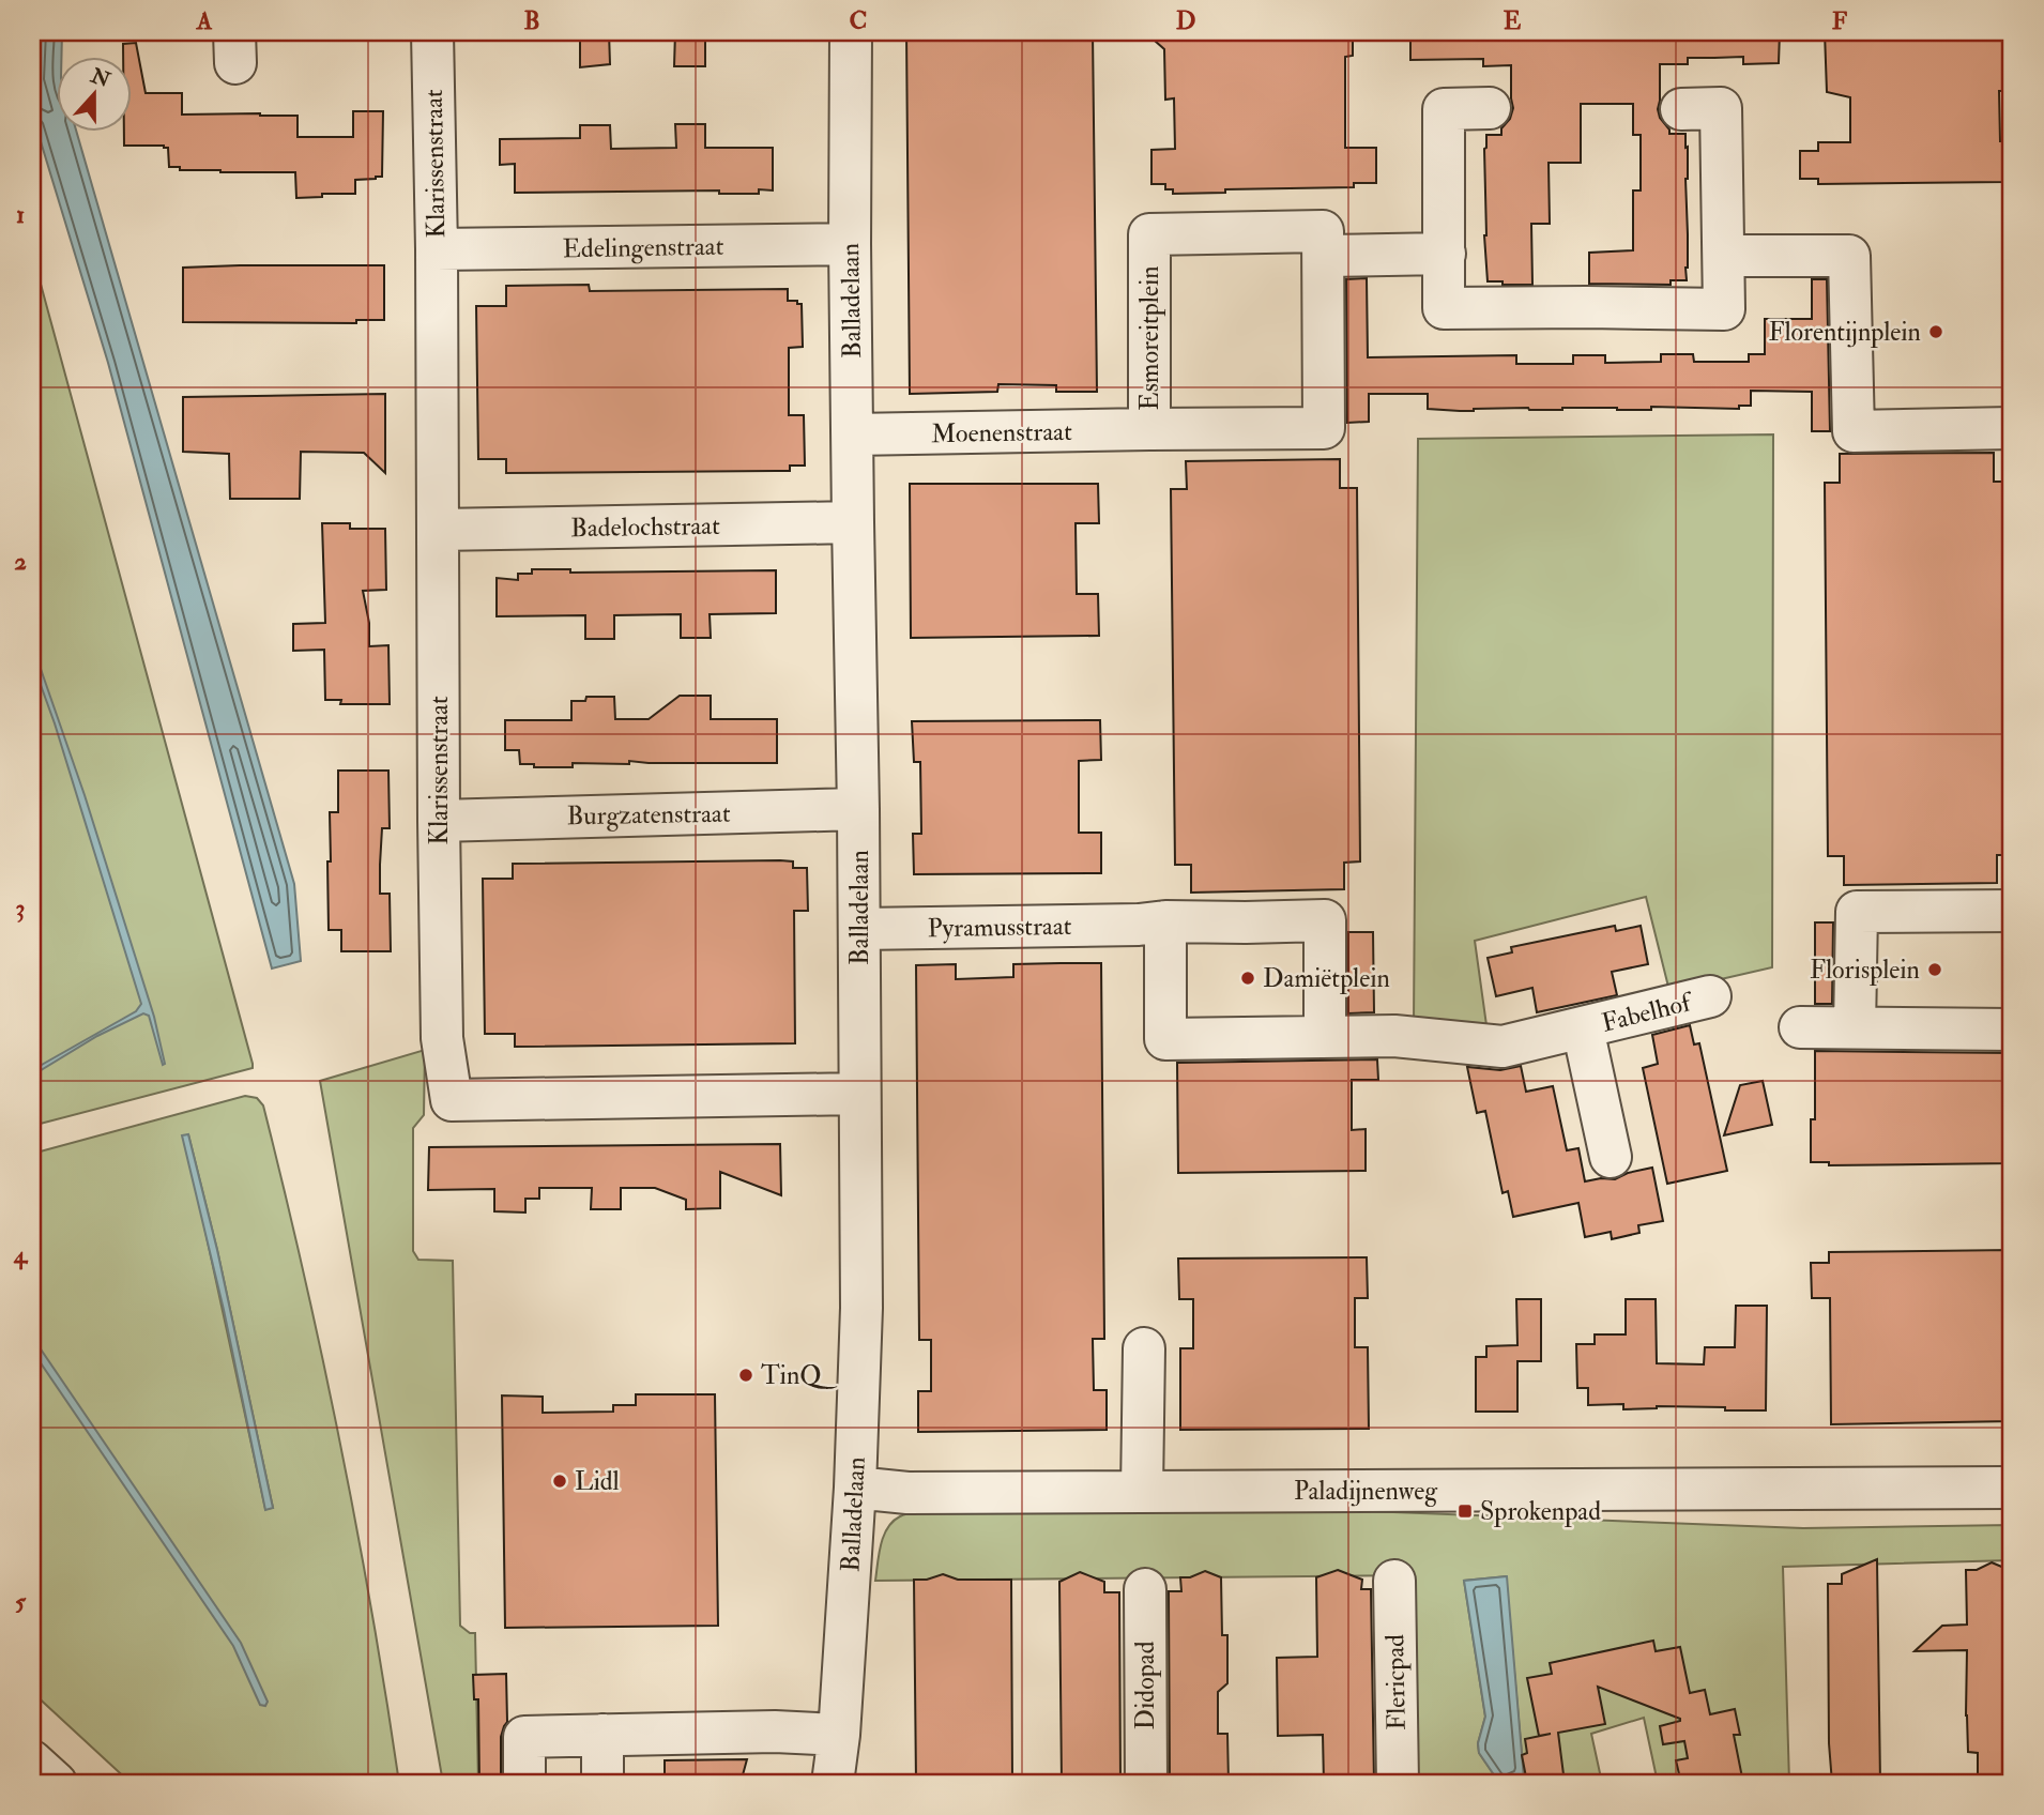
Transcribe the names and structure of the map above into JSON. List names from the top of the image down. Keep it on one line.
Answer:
{"streets":{"street":["Klarissenstraat","Edelingenstraat","Balladelaan","Esmoreitplein","Moenenstraat","Badelochstraat","Burgzatenstraat","Pyramusstraat","Fabelhof","Paladijnenweg","Flericpad","Didopad"]},"crossings":[["Klarissenstraat","Edelingenstraat"],["Klarissenstraat","Balladelaan"],["Klarissenstraat","Badelochstraat"],["Klarissenstraat","Burgzatenstraat"],["Edelingenstraat","Balladelaan"],["Balladelaan","Moenenstraat"],["Balladelaan","Badelochstraat"],["Balladelaan","Burgzatenstraat"],["Balladelaan","Pyramusstraat"],["Balladelaan","Paladijnenweg"],["Esmoreitplein","Moenenstraat"]],"places":{"other":["Florentijnplein","Florisplein","Damiëtplein","TinQ","Lidl"],"transit":["Sprokenpad"]},"north":"top","grid":{"columns":["A","B","C","D","E","F"],"rows":["1","2","3","4","5"]}}
